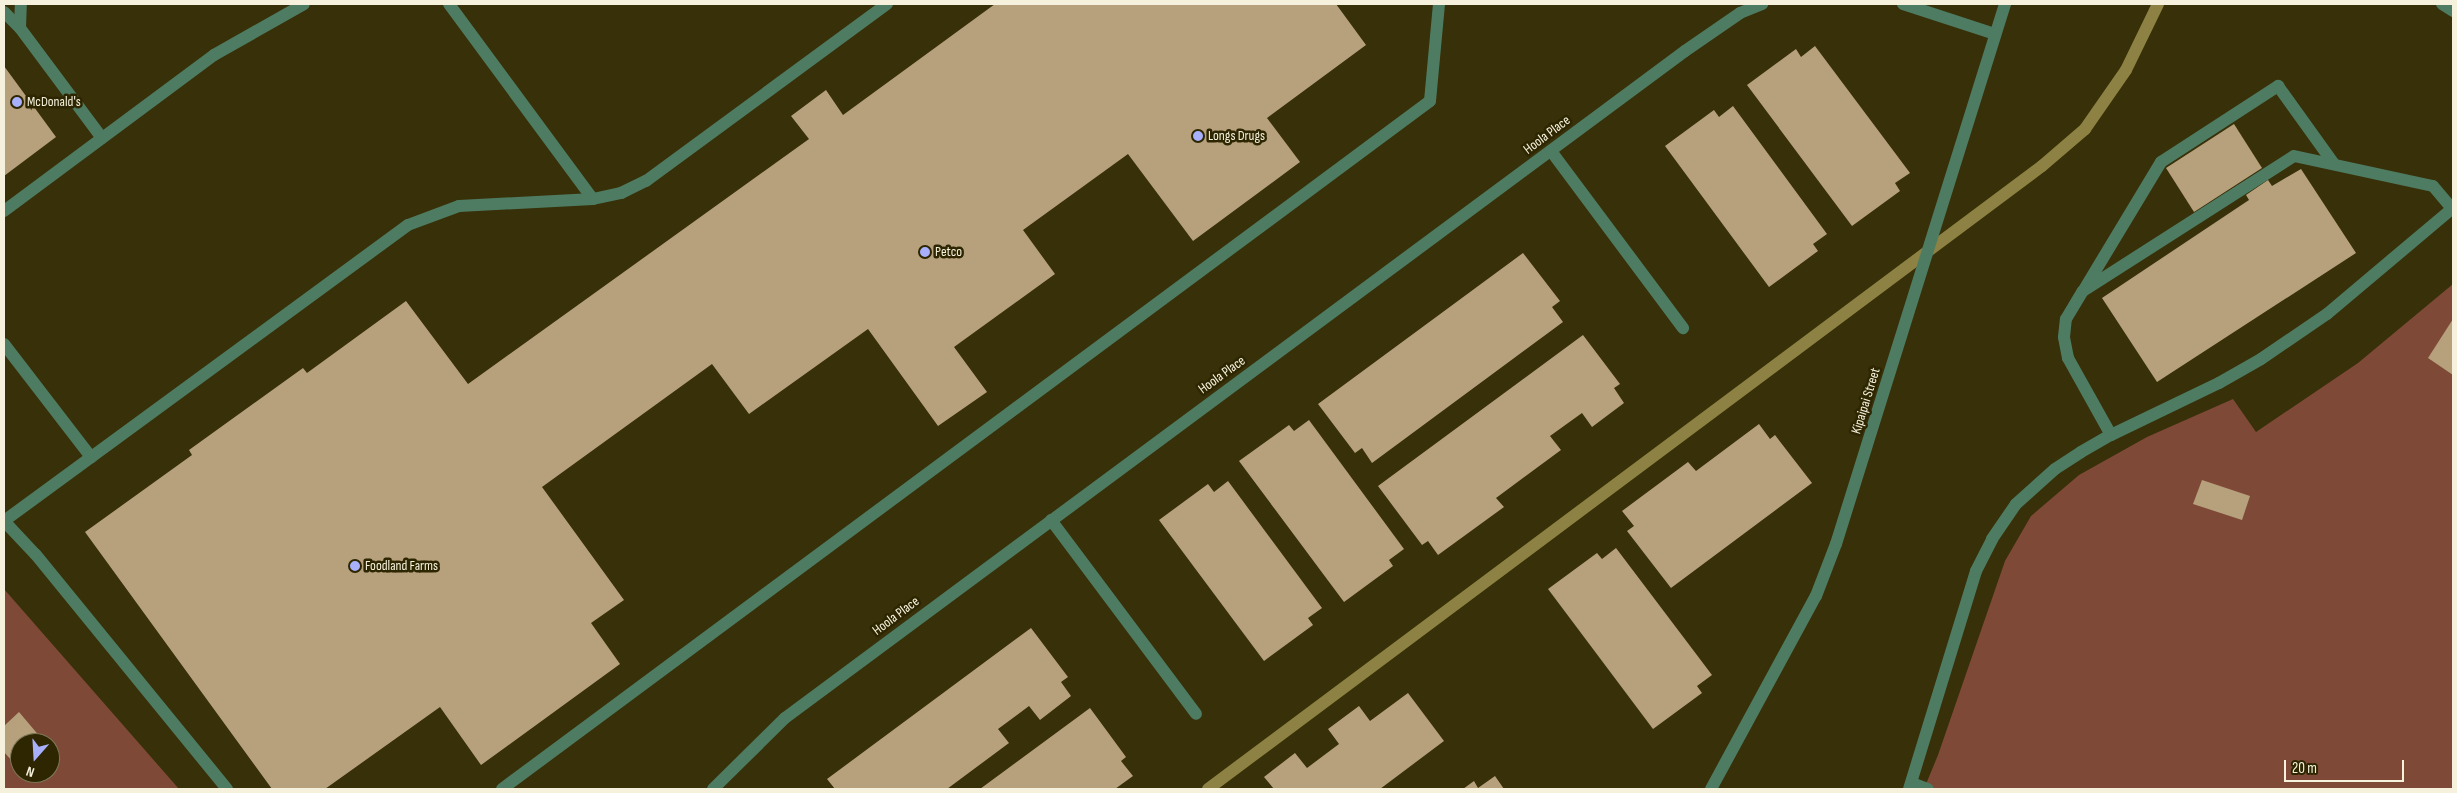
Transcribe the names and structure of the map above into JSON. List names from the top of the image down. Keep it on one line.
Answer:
{"streets":{"street":["Hoola Place","Kipaipai Street"]},"places":["McDonald's","Longs Drugs","Petco","Foodland Farms"],"scale_bar":"20 m","north":"bottom"}
